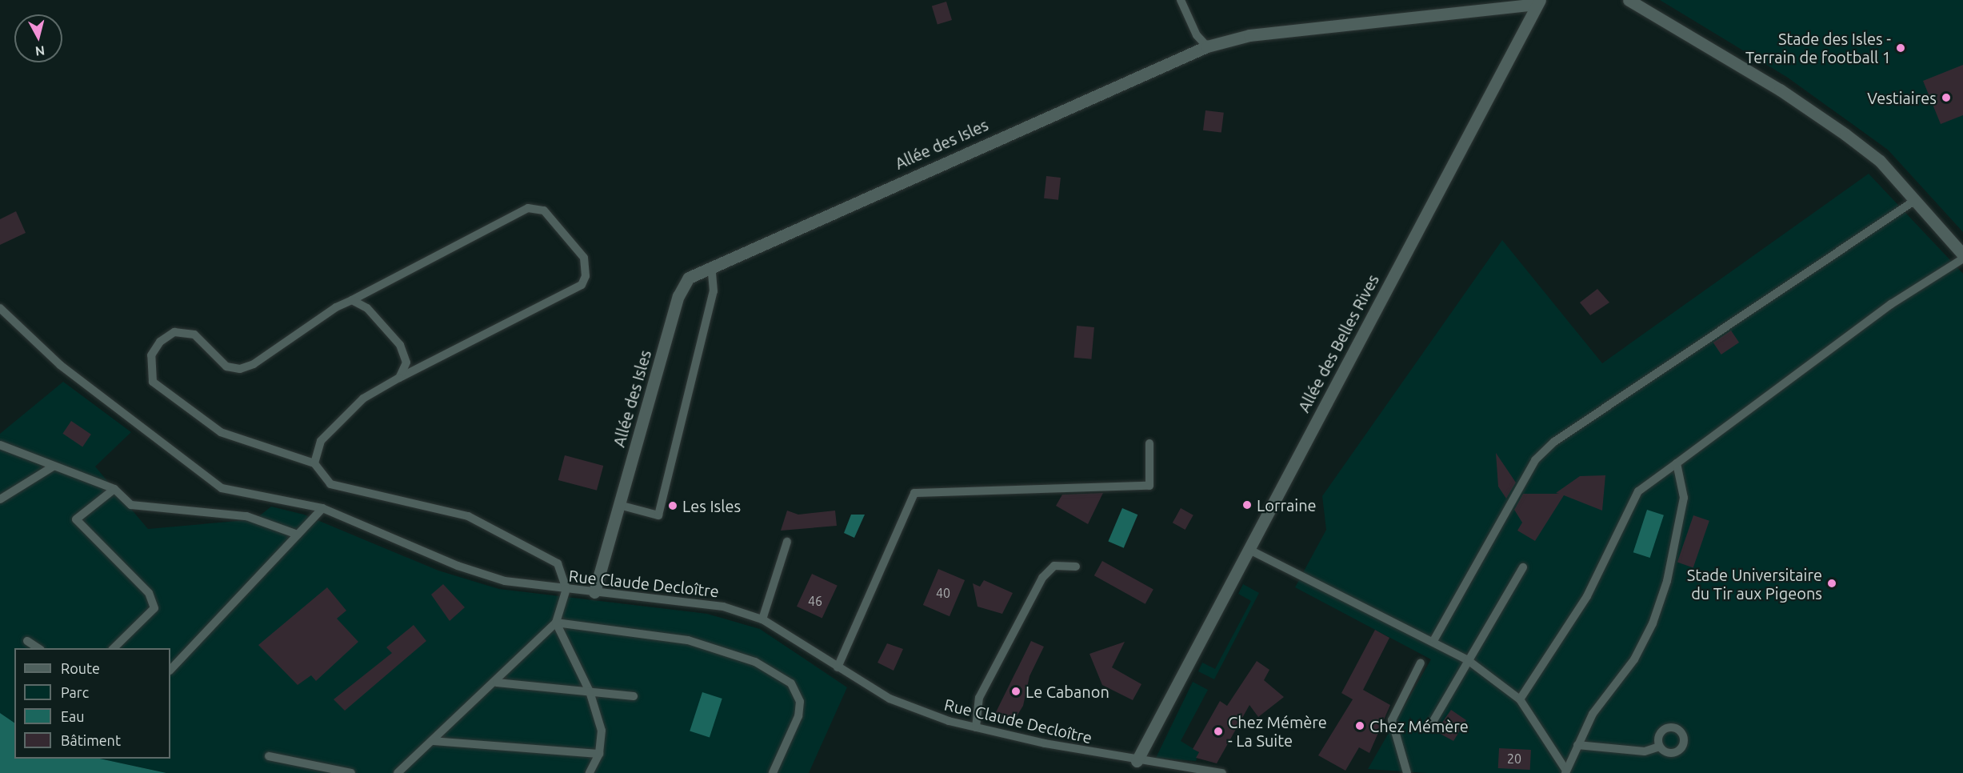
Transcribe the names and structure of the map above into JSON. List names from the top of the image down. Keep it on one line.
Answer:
{"streets":{"street":["Allée des Isles","Allée des Belles Rives"],"lane":["Rue Claude Decloître"]},"crossings":[["Allée des Isles","Allée des Belles Rives"],["Allée des Isles","Rue Claude Decloître"],["Allée des Belles Rives","Rue Claude Decloître"]],"places":["Stade des Isles - Terrain de football 1","Vestiaires","Lorraine","Les Isles","Stade Universitaire du Tir aux Pigeons","Le Cabanon","Chez Mémère","Chez Mémère - La Suite"],"house_numbers":["40","46","20"],"legend":["Route","Parc","Eau","Bâtiment"],"north":"bottom"}
